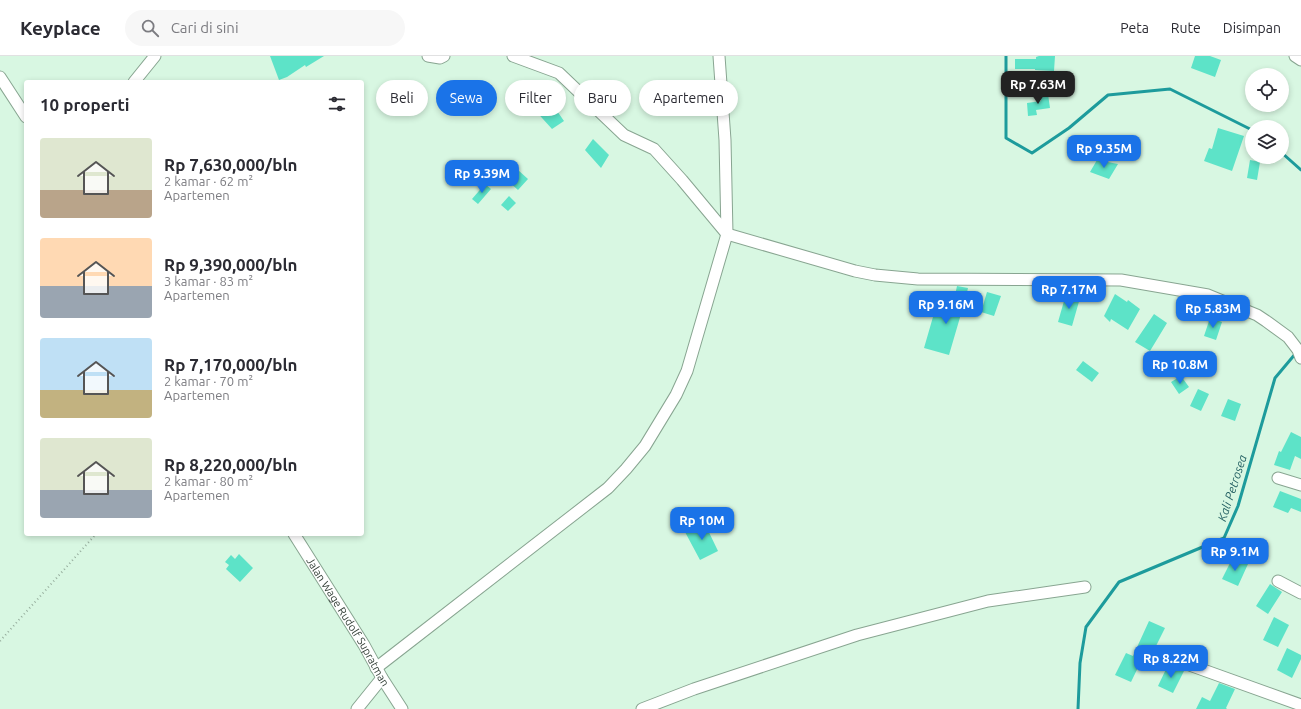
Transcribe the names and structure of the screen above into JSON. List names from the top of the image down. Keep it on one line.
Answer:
{"streets":{"street":["Jalan Wage Rudolf Supratman"]},"water":["Kali Petrosea"],"page":{"header":"Keyplace","search":"Cari di sini","nav":["Peta","Rute","Disimpan"],"price":["Rp 7.63M","Rp 9.35M","Rp 9.39M","Rp 7.17M","Rp 9.16M","Rp 5.83M","Rp 10.8M","Rp 10M","Rp 9.1M","Rp 8.22M"],"chip":["Beli","Sewa","Filter","Baru","Apartemen"],"heading":"10 properti","list":[{"name":"Rp 7,630,000/bln","note":"2 kamar · 62 m² · Apartemen"},{"name":"Rp 9,390,000/bln","note":"3 kamar · 83 m² · Apartemen"},{"name":"Rp 7,170,000/bln","note":"2 kamar · 70 m² · Apartemen"},{"name":"Rp 8,220,000/bln","note":"2 kamar · 80 m² · Apartemen"}]}}
